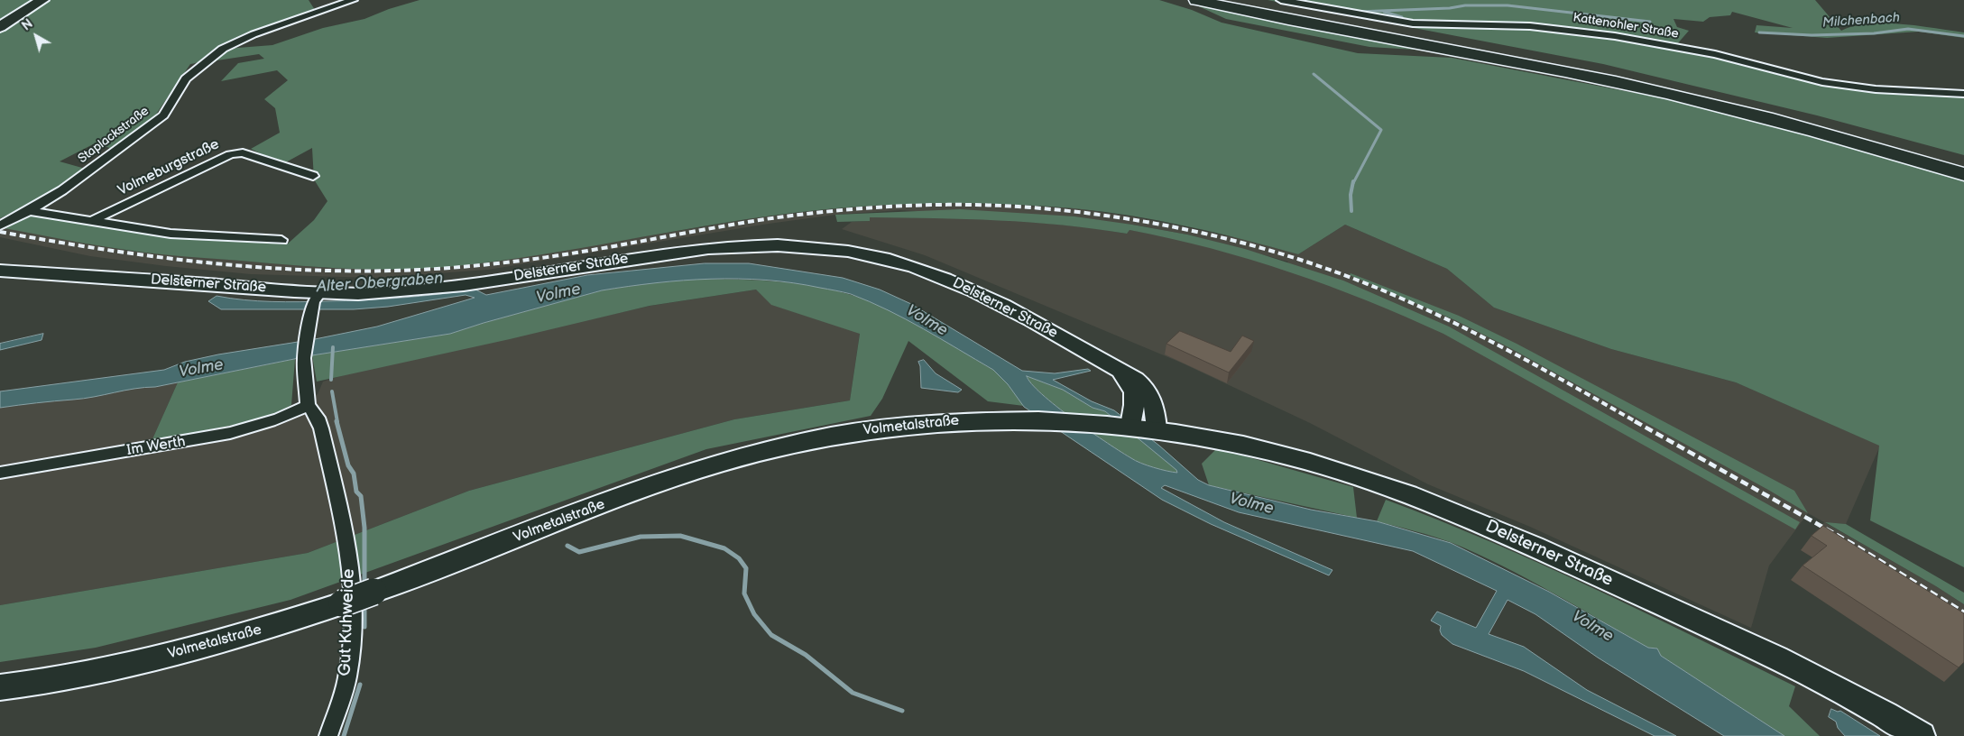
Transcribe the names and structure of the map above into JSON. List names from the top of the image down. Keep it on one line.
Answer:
{"streets":{"main road":["Delsterner Straße","Volmetalstraße"],"street":["Kattenohler Straße","Staplackstraße","Volmeburgstraße","Im Werth","Gut Kuhweide"]},"crossings":[["Delsterner Straße","Volmetalstraße"],["Im Werth","Gut Kuhweide"]],"water":["Milchenbach","Alter Obergraben","Volme"],"north":"top left"}
